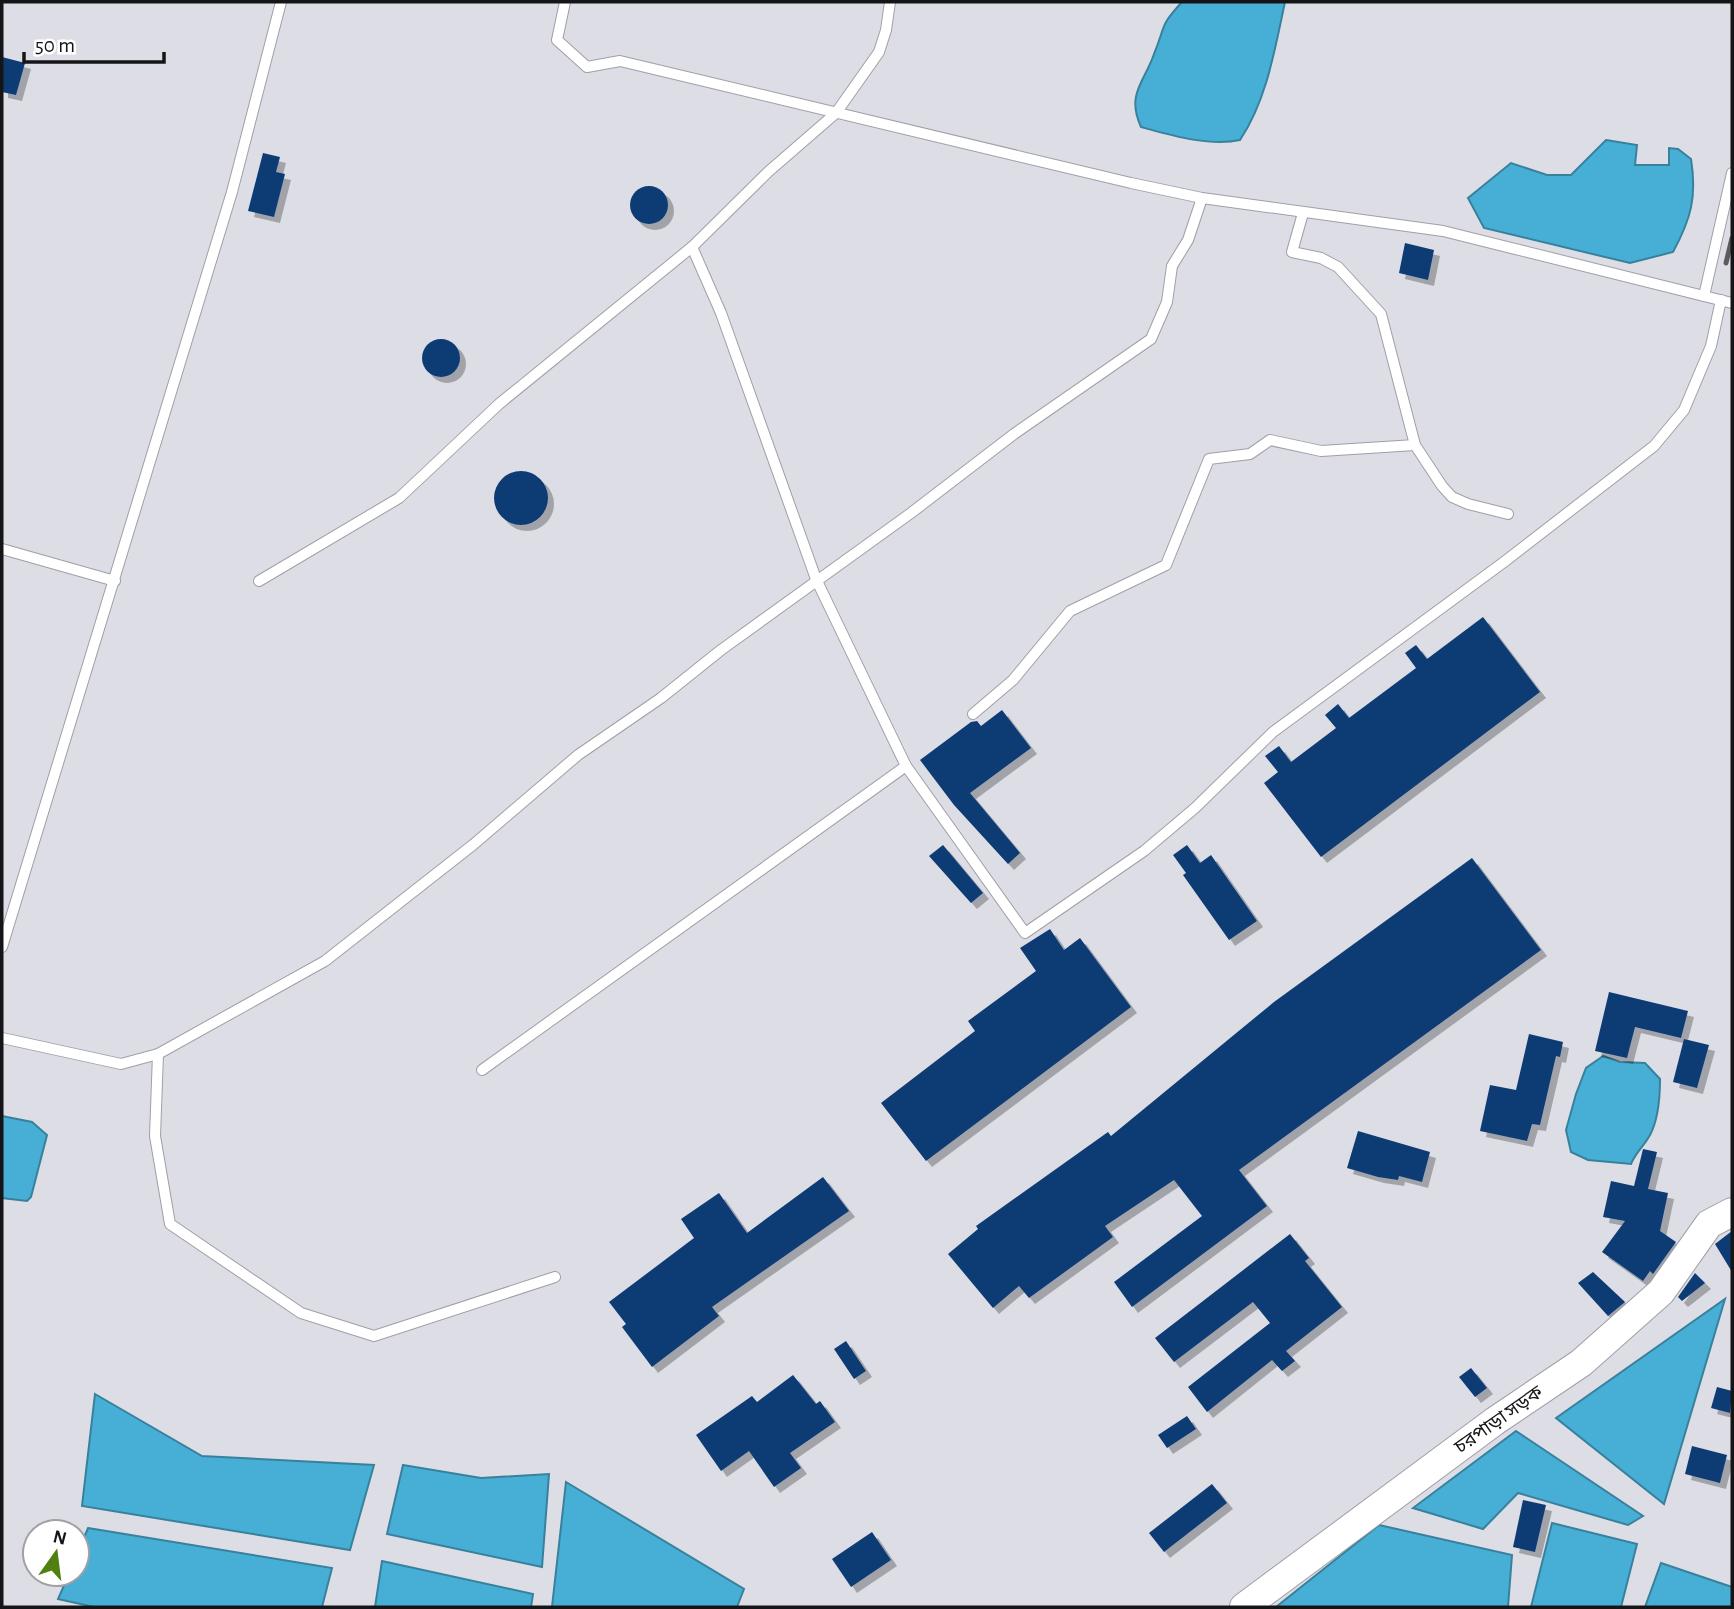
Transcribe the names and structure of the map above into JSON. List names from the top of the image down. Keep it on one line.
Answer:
{"streets":{"street":["চরপাড়া সড়ক"]},"scale_bar":"50 m","north":"top"}
